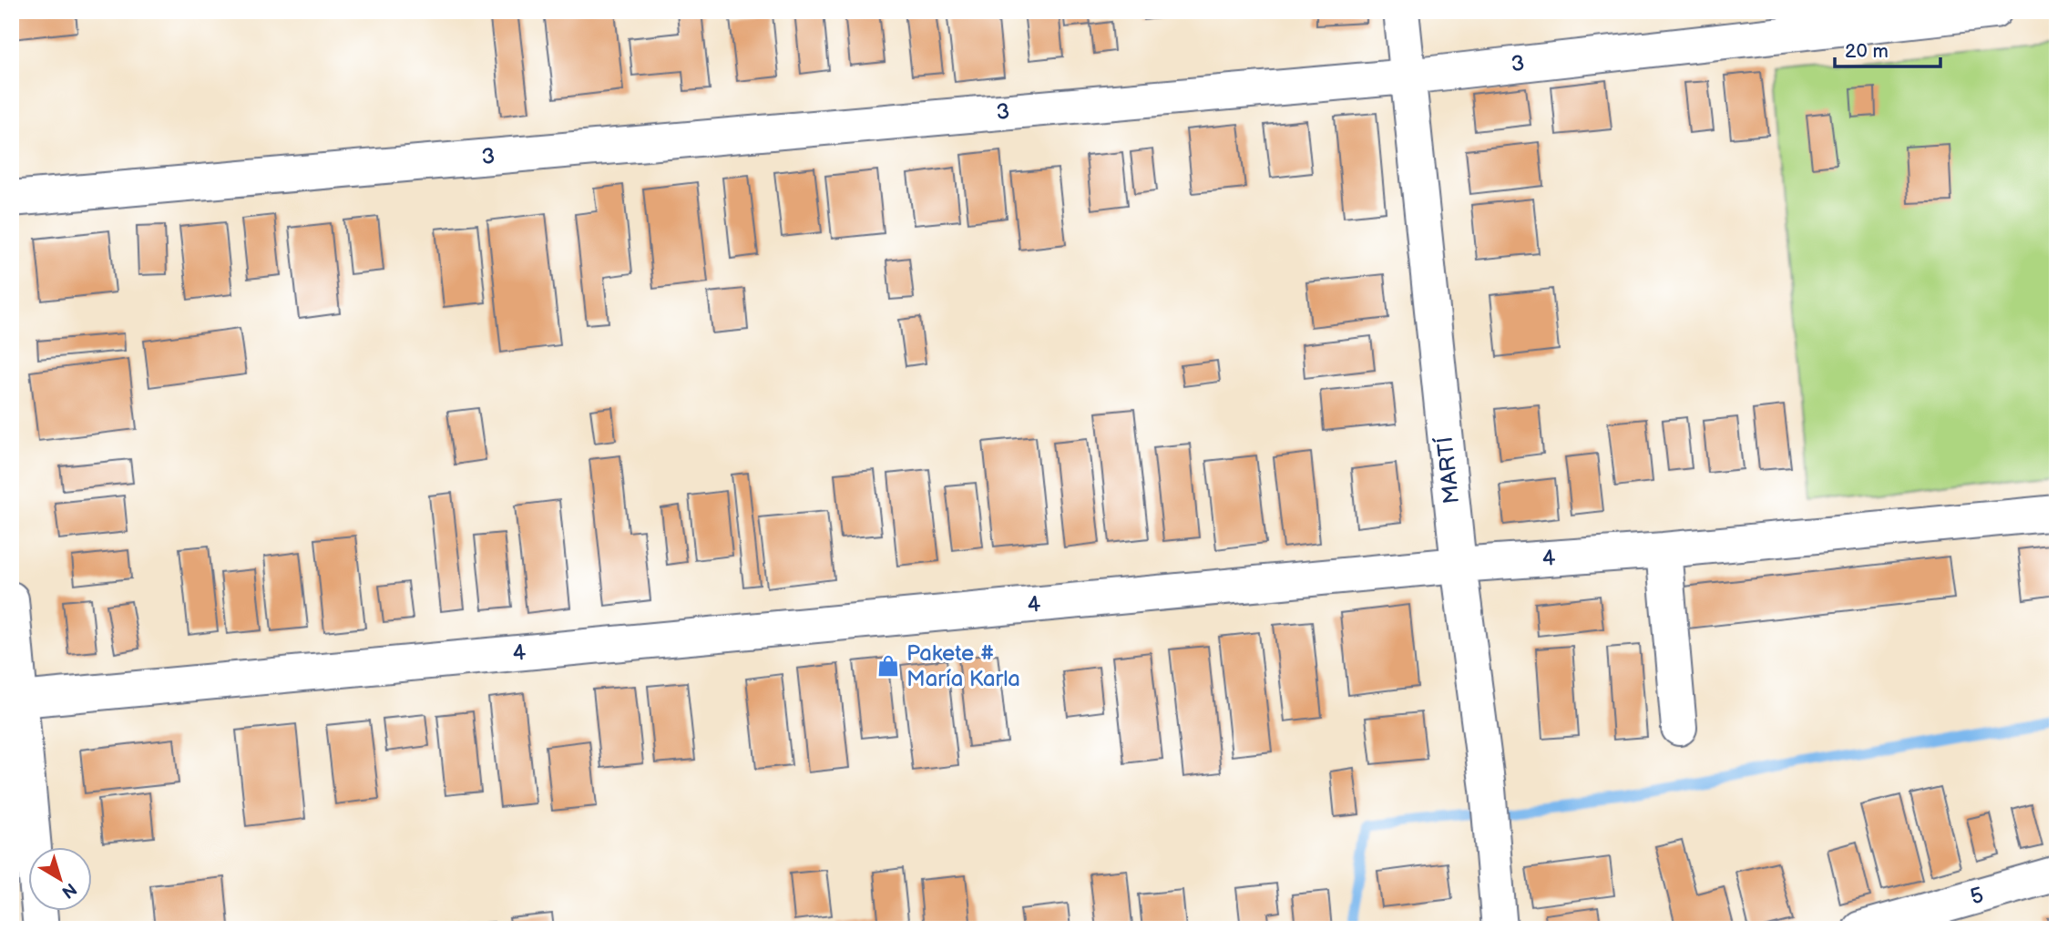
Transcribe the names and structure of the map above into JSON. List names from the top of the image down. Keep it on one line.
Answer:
{"streets":{"street":["3","MARTÍ","4","5"]},"crossings":[["3","MARTÍ"],["MARTÍ","4"]],"places":{"shop":["Pakete # María Karla"]},"scale_bar":"20 m","north":"bottom right"}
